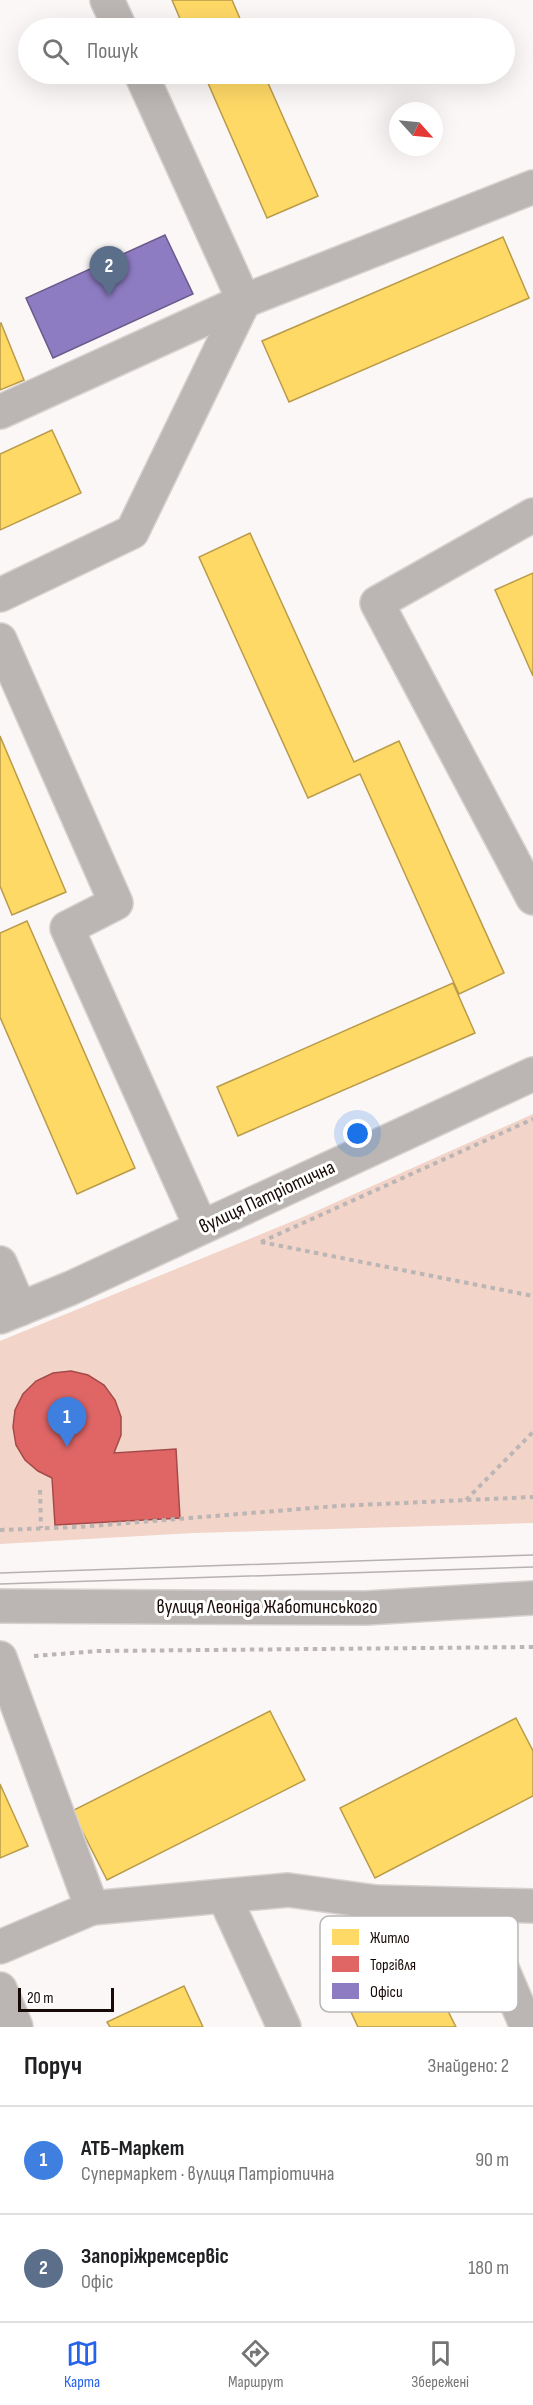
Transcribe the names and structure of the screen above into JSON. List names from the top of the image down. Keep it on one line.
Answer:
{"streets":{"street":["вулиця Патріотична","вулиця Леоніда Жаботинського"]},"legend":["Житло","Торгівля","Офіси"],"scale_bar":"20 m","north":"bottom right","page":{"search":"Пошук","pins":["2","1"],"scale":"20 m","heading":["Поруч","Знайдено: 2"],"list":[{"mark":"1","name":"АТБ-Маркет","note":"Супермаркет · вулиця Патріотична","value":"90 m"},{"mark":"2","name":"Запоріжремсервіс","note":"Офіс","value":"180 m"}],"nav":["Карта","Маршрут","Збережені"]}}
